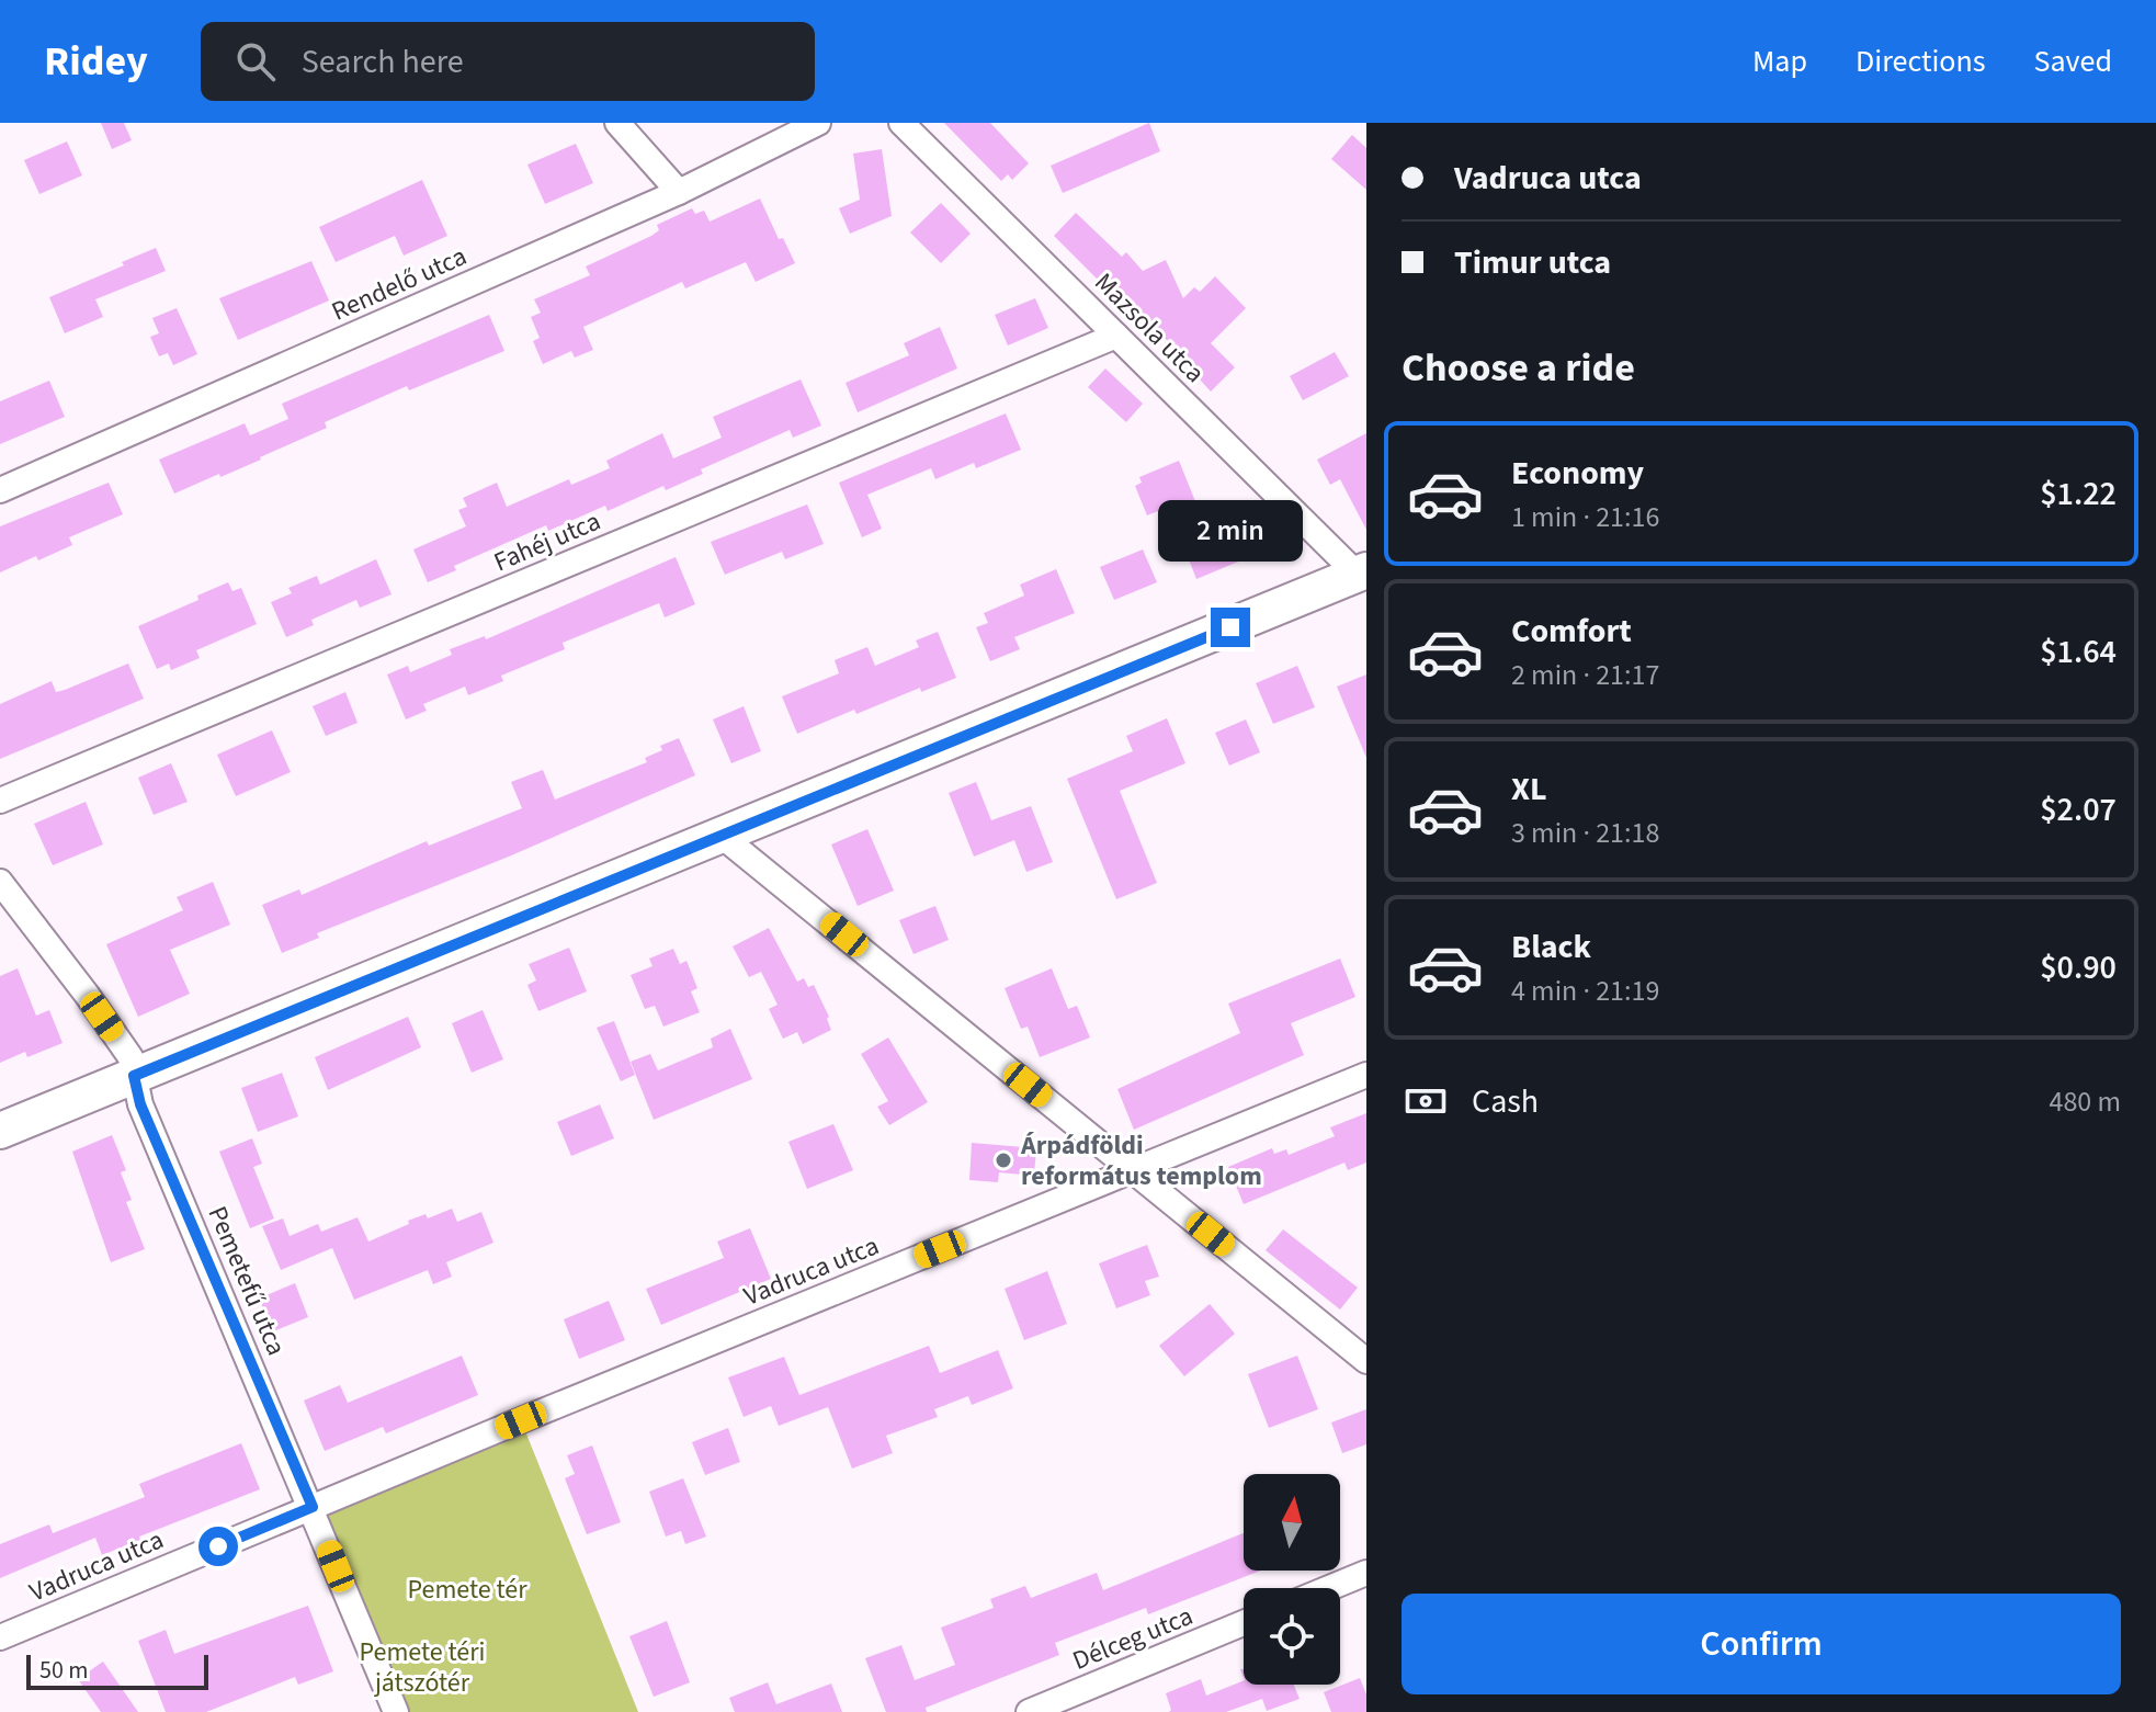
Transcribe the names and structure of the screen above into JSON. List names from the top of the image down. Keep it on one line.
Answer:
{"streets":{"street":["Rendelő utca","Mazsola utca","Fahéj utca","Vadruca utca","Pemetefű utca","Délceg utca"]},"crossings":[["Mazsola utca","Fahéj utca"],["Vadruca utca","Pemetefű utca"]],"parks":["Pemete tér","Pemete téri játszótér"],"places":["Árpádföldi református templom"],"scale_bar":"50 m","north":"top","page":{"header":"Ridey","search":"Search here","nav":["Map","Directions","Saved"],"banner":["Vadruca utca","Timur utca"],"heading":"Choose a ride","list":[{"name":"Economy","note":"1 min · 21:16","value":"$1.22"},{"name":"Comfort","note":"2 min · 21:17","value":"$1.64"},{"name":"XL","note":"3 min · 21:18","value":"$2.07"},{"name":"Black","note":"4 min · 21:19","value":"$0.90"}],"bubble":"2 min","pay":["Cash","480 m"],"buttons":"Confirm","scale":"50 m"}}
